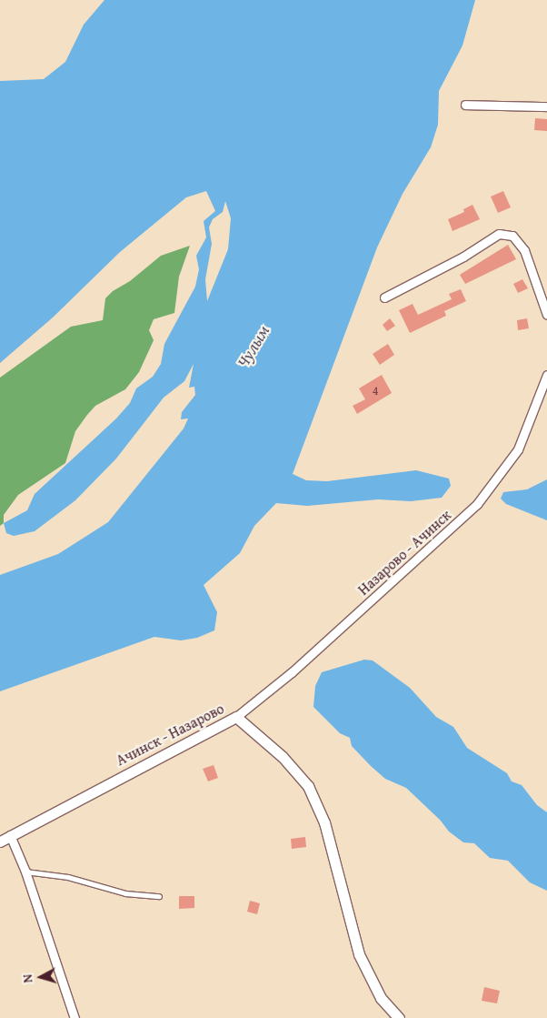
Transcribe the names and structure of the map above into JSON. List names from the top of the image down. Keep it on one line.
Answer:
{"streets":{"street":["Назарово - Ачинск","Ачинск - Назарово"]},"crossings":[["Назарово - Ачинск","Ачинск - Назарово"]],"water":["Чулым"],"house_numbers":["4"],"north":"left"}
